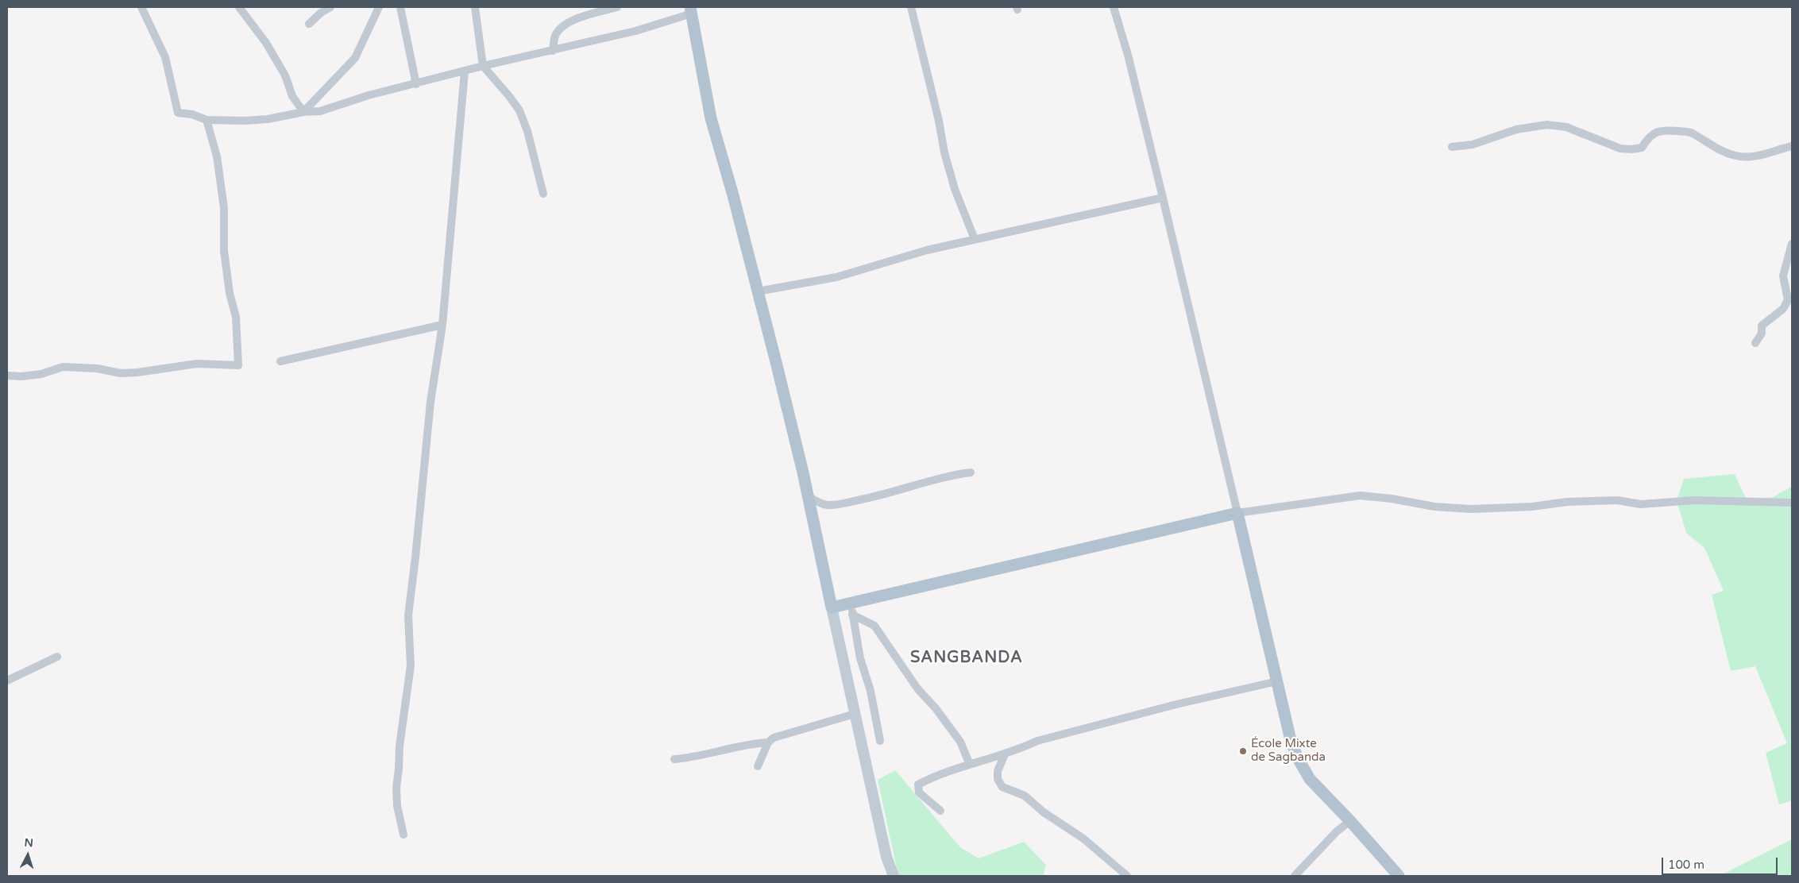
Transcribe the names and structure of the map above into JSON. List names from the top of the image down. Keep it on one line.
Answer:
{"districts":["SANGBANDA"],"places":["École Mixte de Sagbanda"],"scale_bar":"100 m","north":"top"}
